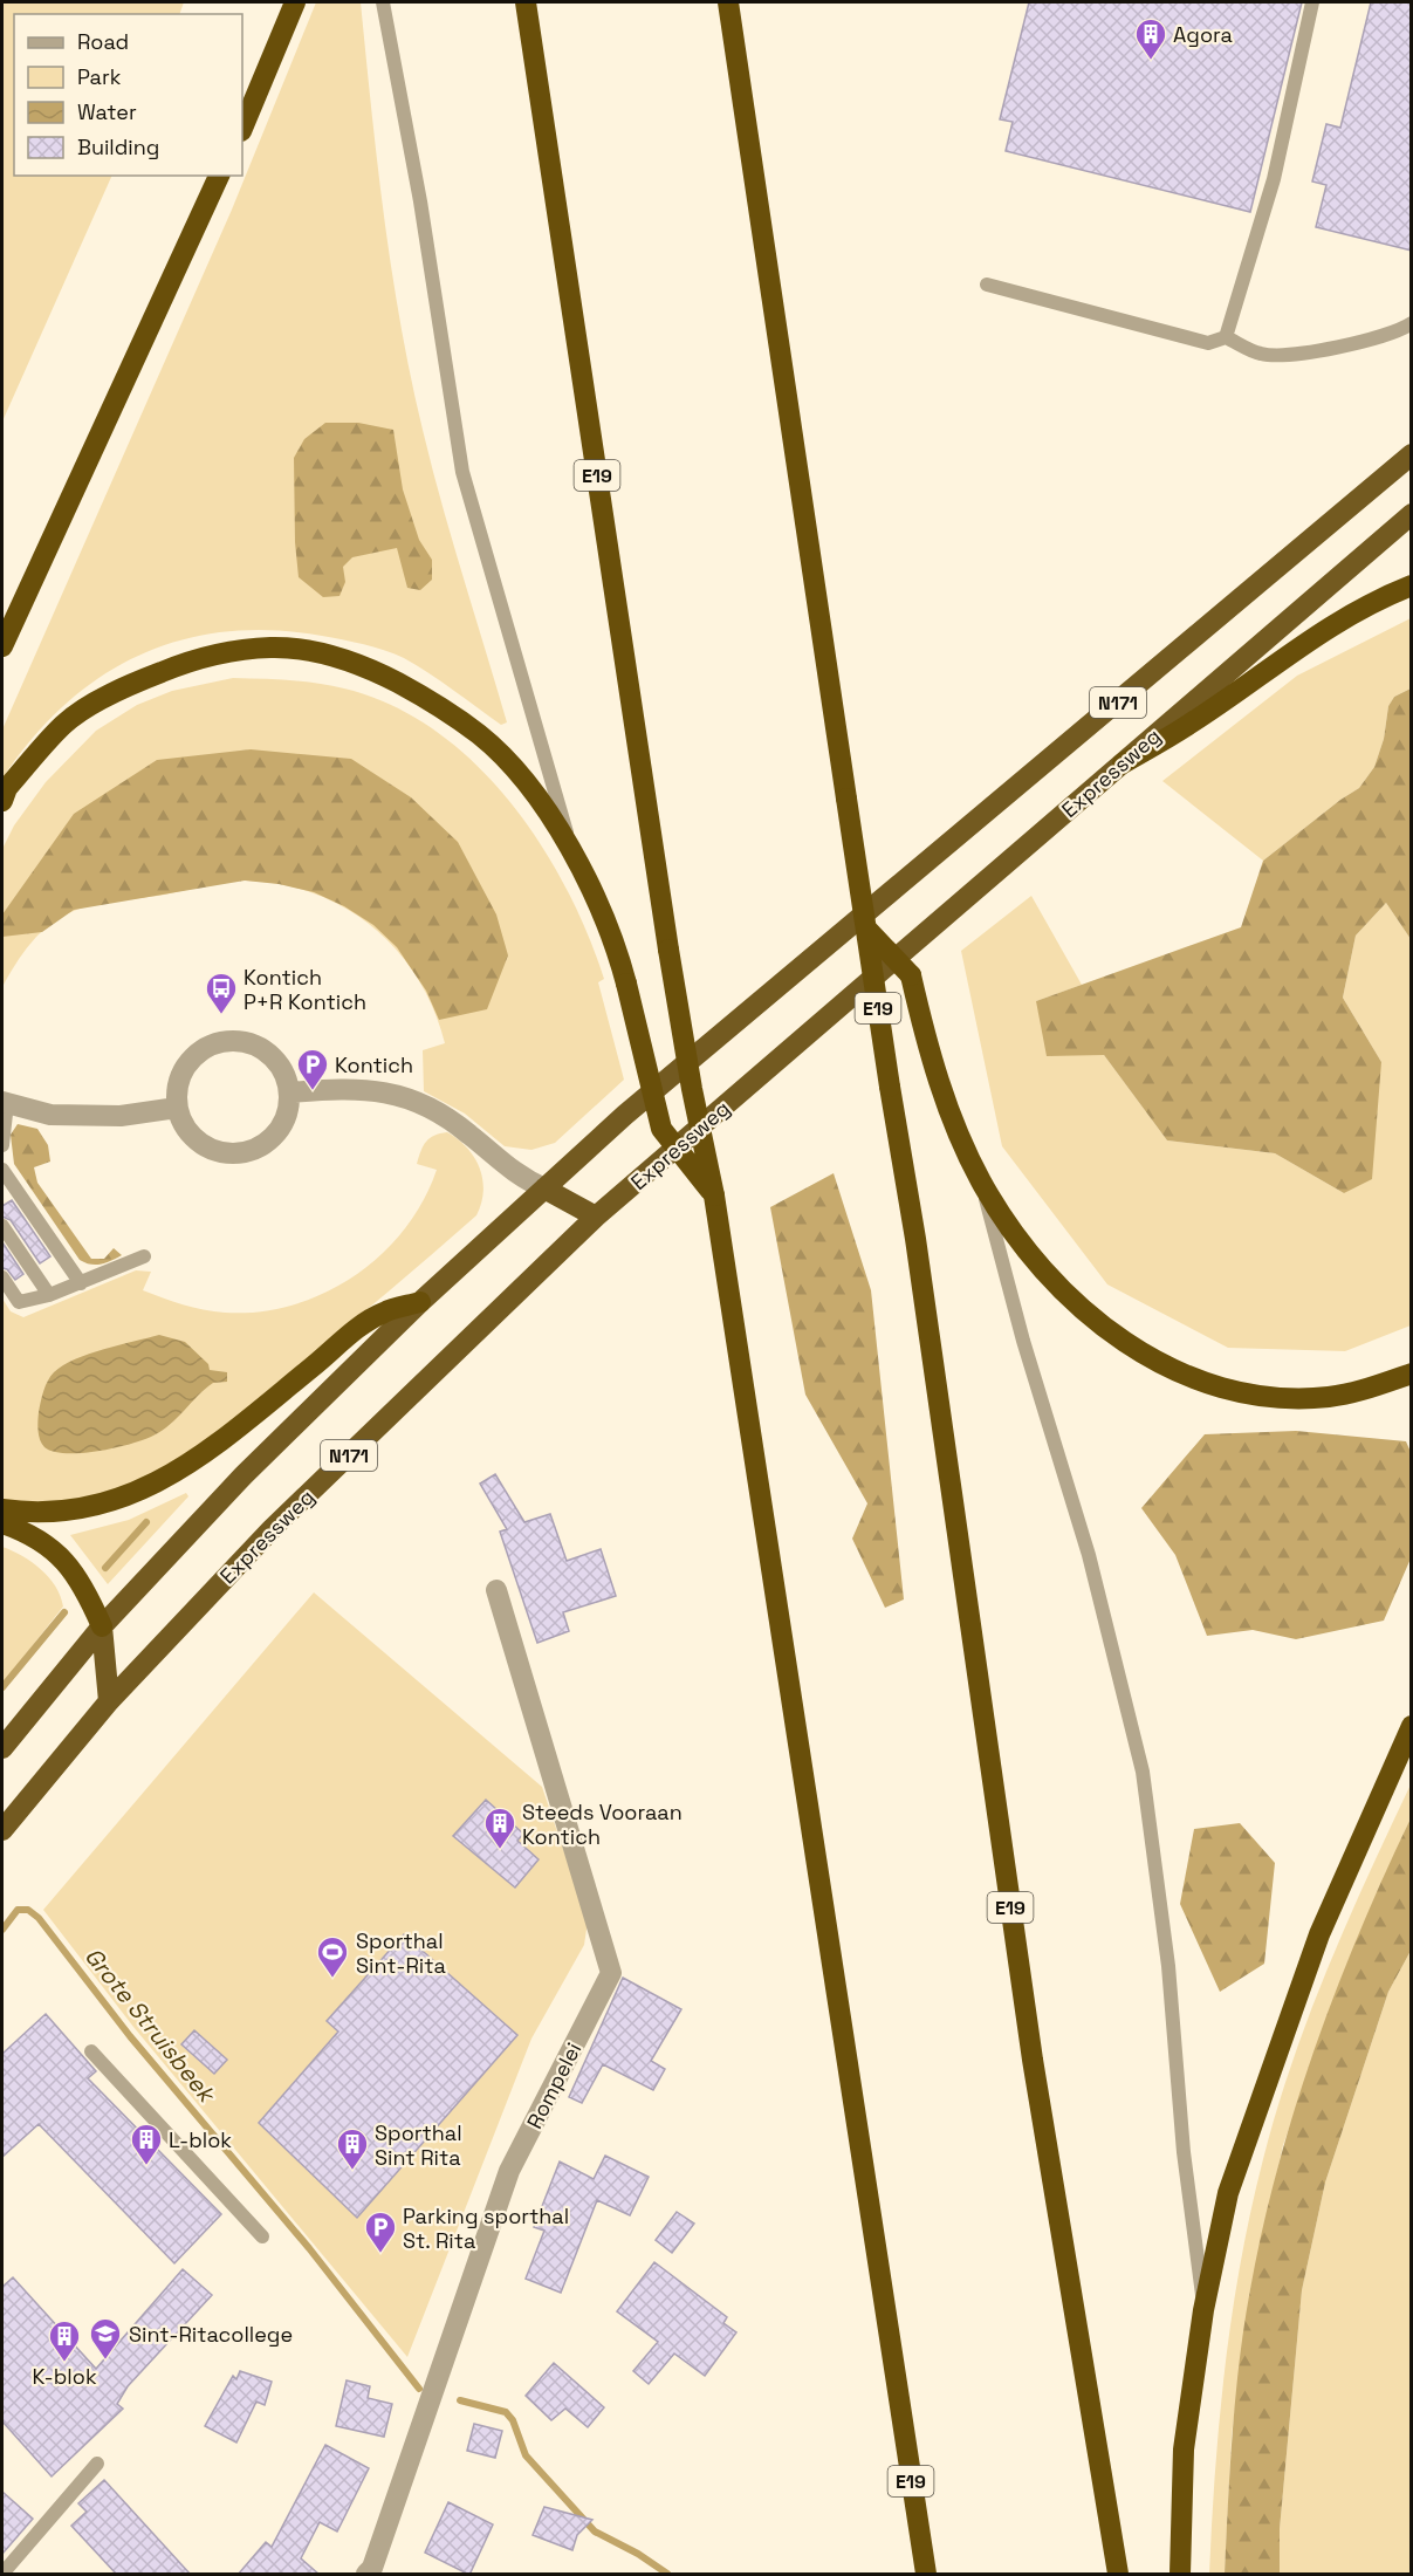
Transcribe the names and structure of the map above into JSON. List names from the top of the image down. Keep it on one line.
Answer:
{"streets":{"highway":["E19","N171","Expressweg"],"street":["Rompelei"]},"water":["Grote Struisbeek"],"places":{"building":["Agora","Steeds Vooraan Kontich","L-blok","Sporthal Sint Rita","K-blok"],"bus stop":["Kontich P+R Kontich"],"parking":["Kontich","Parking sporthal St. Rita"],"sports":["Sporthal Sint-Rita"],"school or university":["Sint-Ritacollege"]},"legend":["Road","Park","Water","Building"]}
